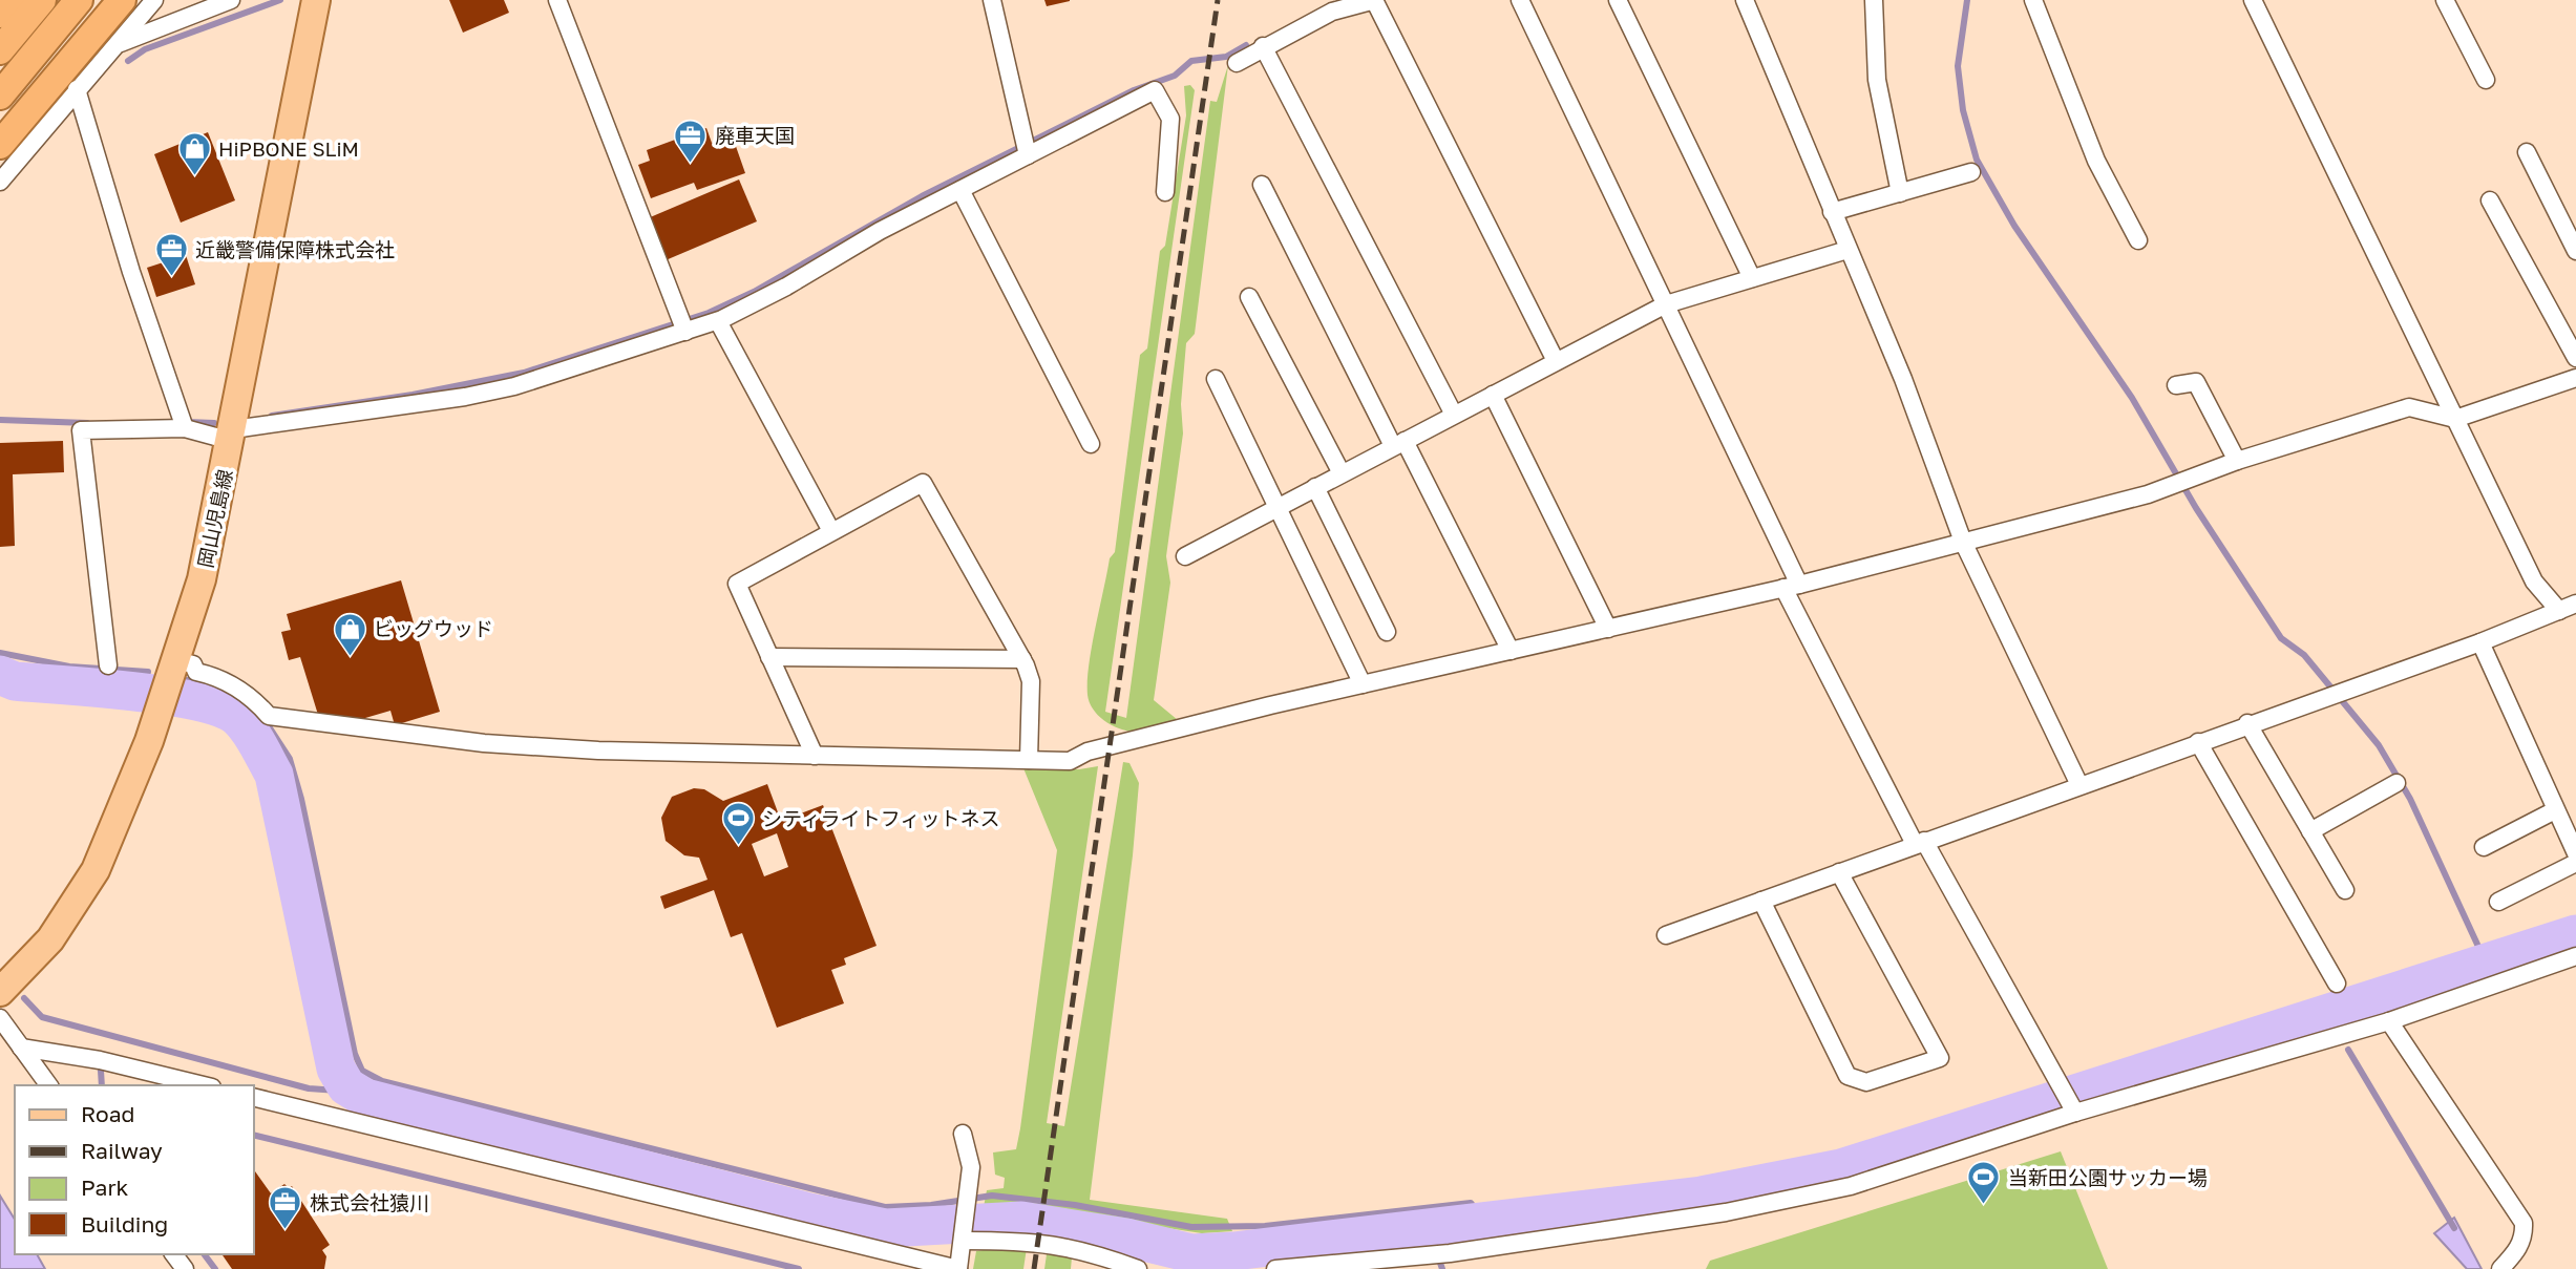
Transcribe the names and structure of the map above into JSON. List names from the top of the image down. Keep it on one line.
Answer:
{"streets":{"main road":["岡山児島線"]},"places":{"office":["廃車天国","近畿警備保障株式会社","株式会社猿川"],"shop":["HiPBONE SLiM","ビッグウッド"],"sports":["シティライトフィットネス","当新田公園サッカー場"]},"legend":["Road","Railway","Park","Building"]}
